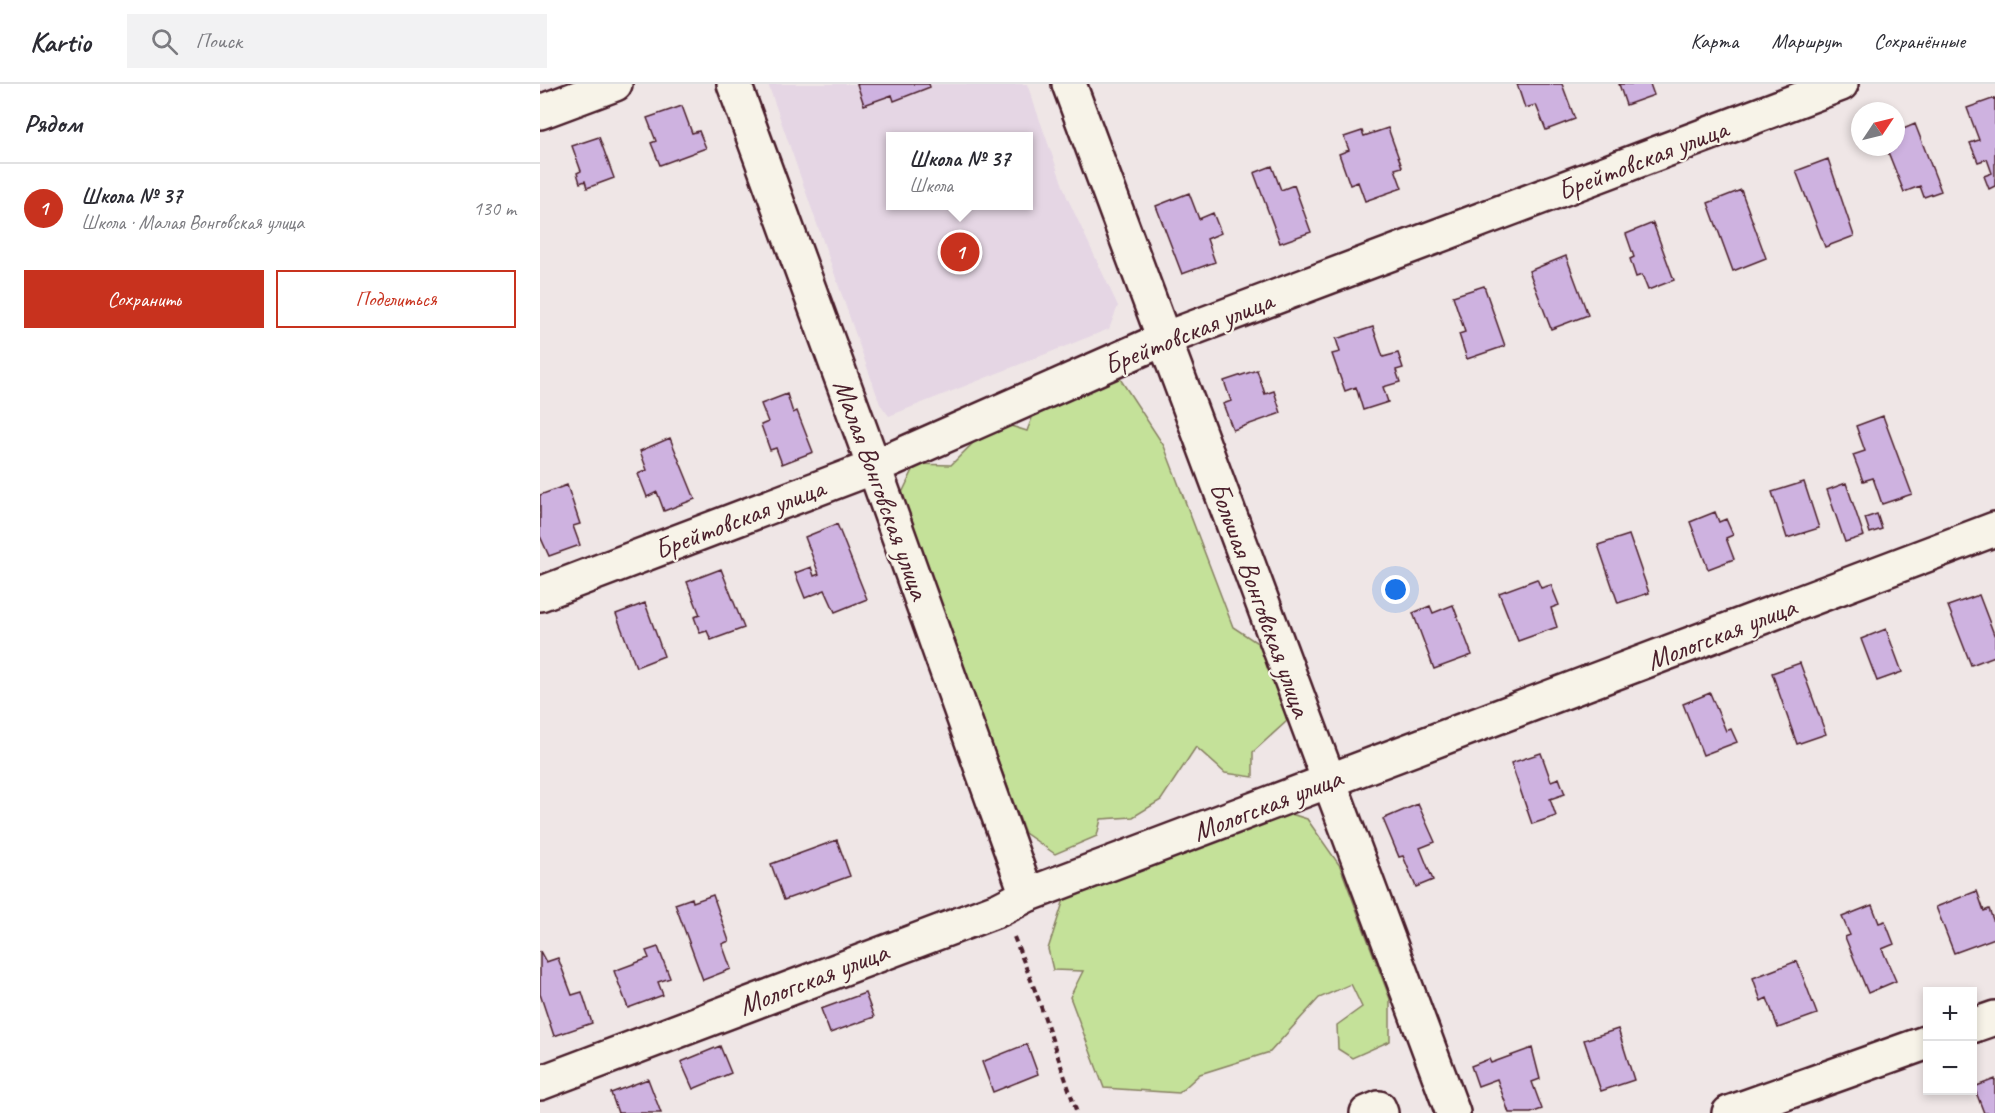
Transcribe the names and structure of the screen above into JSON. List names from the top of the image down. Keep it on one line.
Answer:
{"streets":{"street":["Брейтовская улица","Малая Вонговская улица","Большая Вонговская улица","Мологская улица"]},"crossings":[["Брейтовская улица","Малая Вонговская улица"],["Брейтовская улица","Большая Вонговская улица"],["Малая Вонговская улица","Мологская улица"],["Большая Вонговская улица","Мологская улица"]],"north":"top right","page":{"header":"Kartio","search":"Поиск","nav":["Карта","Маршрут","Сохранённые"],"heading":"Рядом","popup":["Школа № 37","Школа"],"list":[{"mark":"1","name":"Школа № 37","note":"Школа · Малая Вонговская улица","value":"130 m"}],"pins":"1","buttons":["Сохранить","Поделиться"],"map_buttons":["+","−"]}}
